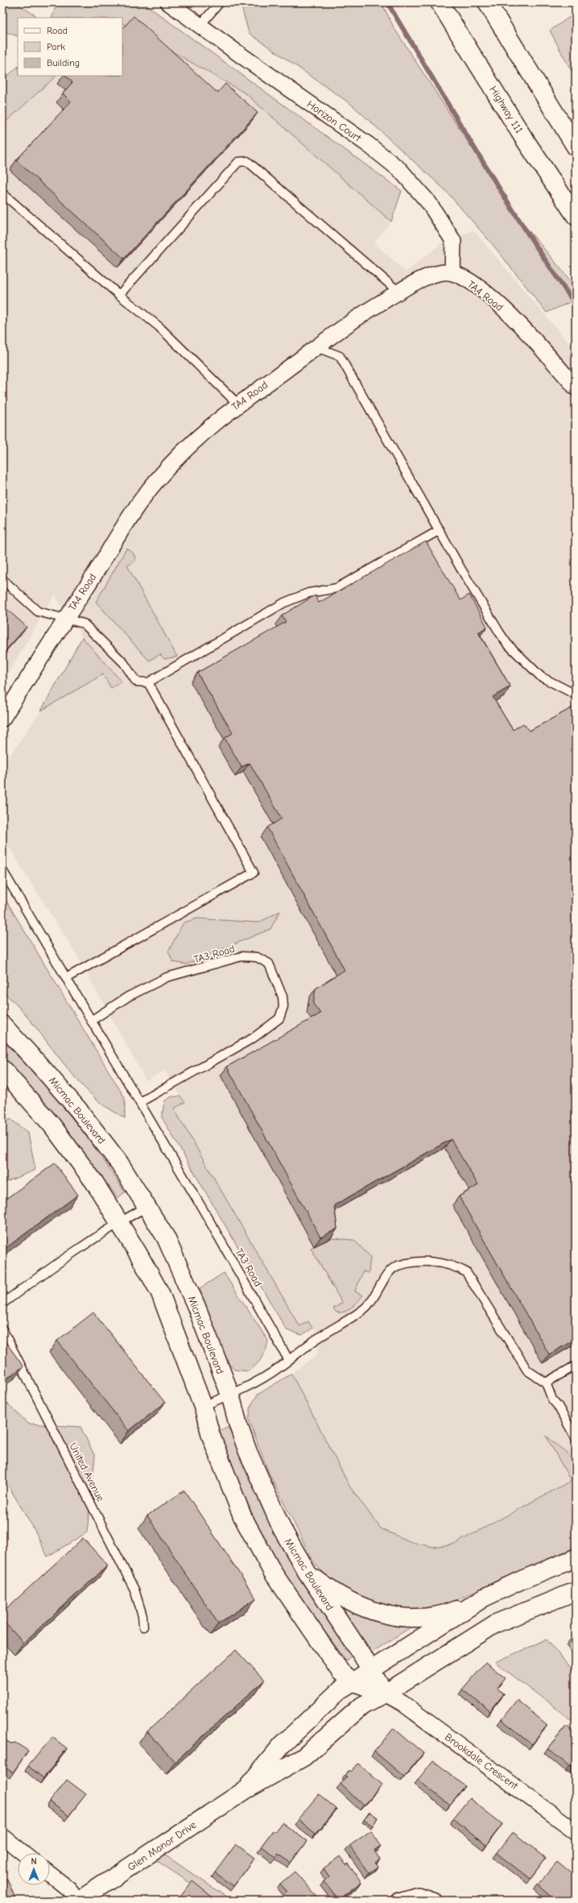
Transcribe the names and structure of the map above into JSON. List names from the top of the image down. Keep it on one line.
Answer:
{"streets":{"main road":["Highway 111","Micmac Boulevard","Glen Manor Drive"],"street":["Horizon Court","TA4 Road","Brookdale Crescent"],"lane":["TA3 Road","United Avenue"]},"crossings":[["Horizon Court","TA4 Road"],["Micmac Boulevard","Brookdale Crescent"],["Micmac Boulevard","Glen Manor Drive"],["Brookdale Crescent","Glen Manor Drive"]],"legend":["Road","Park","Building"],"north":"top"}
